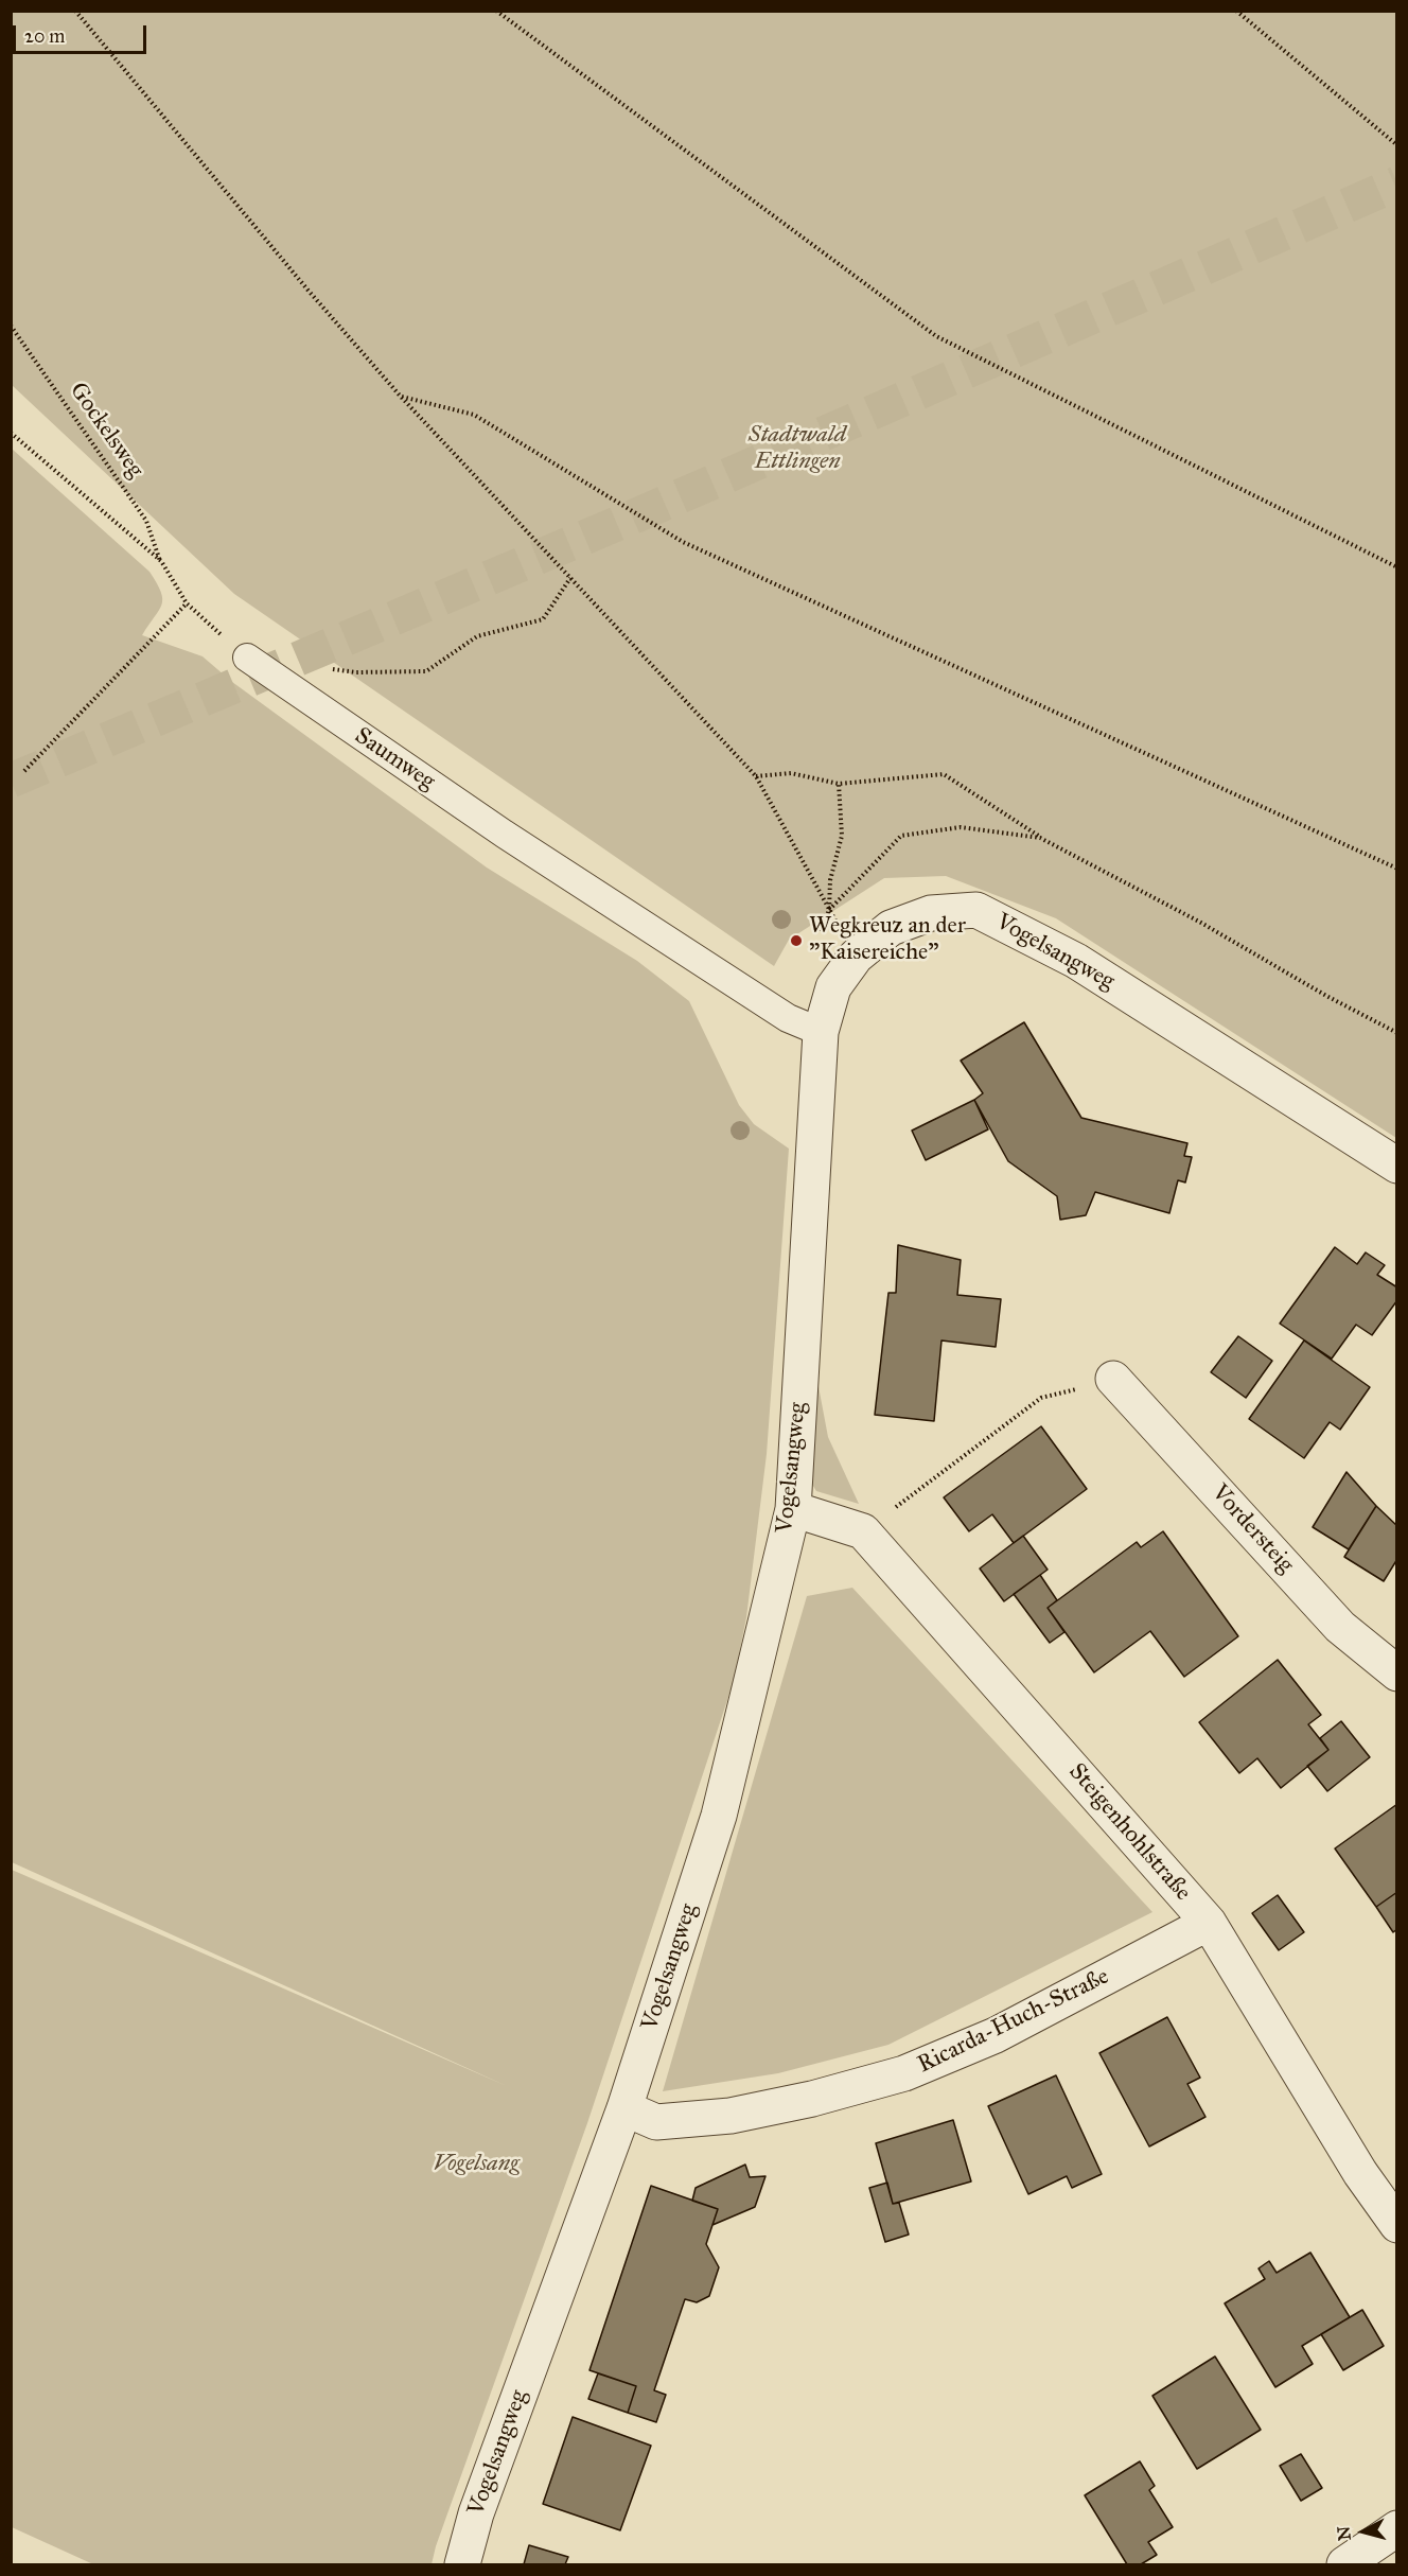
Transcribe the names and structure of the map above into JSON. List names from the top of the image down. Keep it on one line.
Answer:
{"streets":{"street":["Vogelsangweg","Vordersteig","Steigenhohlstraße","Ricarda-Huch-Straße"],"lane":["Saumweg"],"path":["Gockelsweg"]},"crossings":[["Saumweg","Vogelsangweg"],["Vogelsangweg","Steigenhohlstraße"],["Vogelsangweg","Ricarda-Huch-Straße"],["Steigenhohlstraße","Ricarda-Huch-Straße"]],"parks":["Stadtwald Ettlingen","Vogelsang"],"places":["Wegkreuz an der \"Kaisereiche\""],"scale_bar":"20 m","north":"left"}
